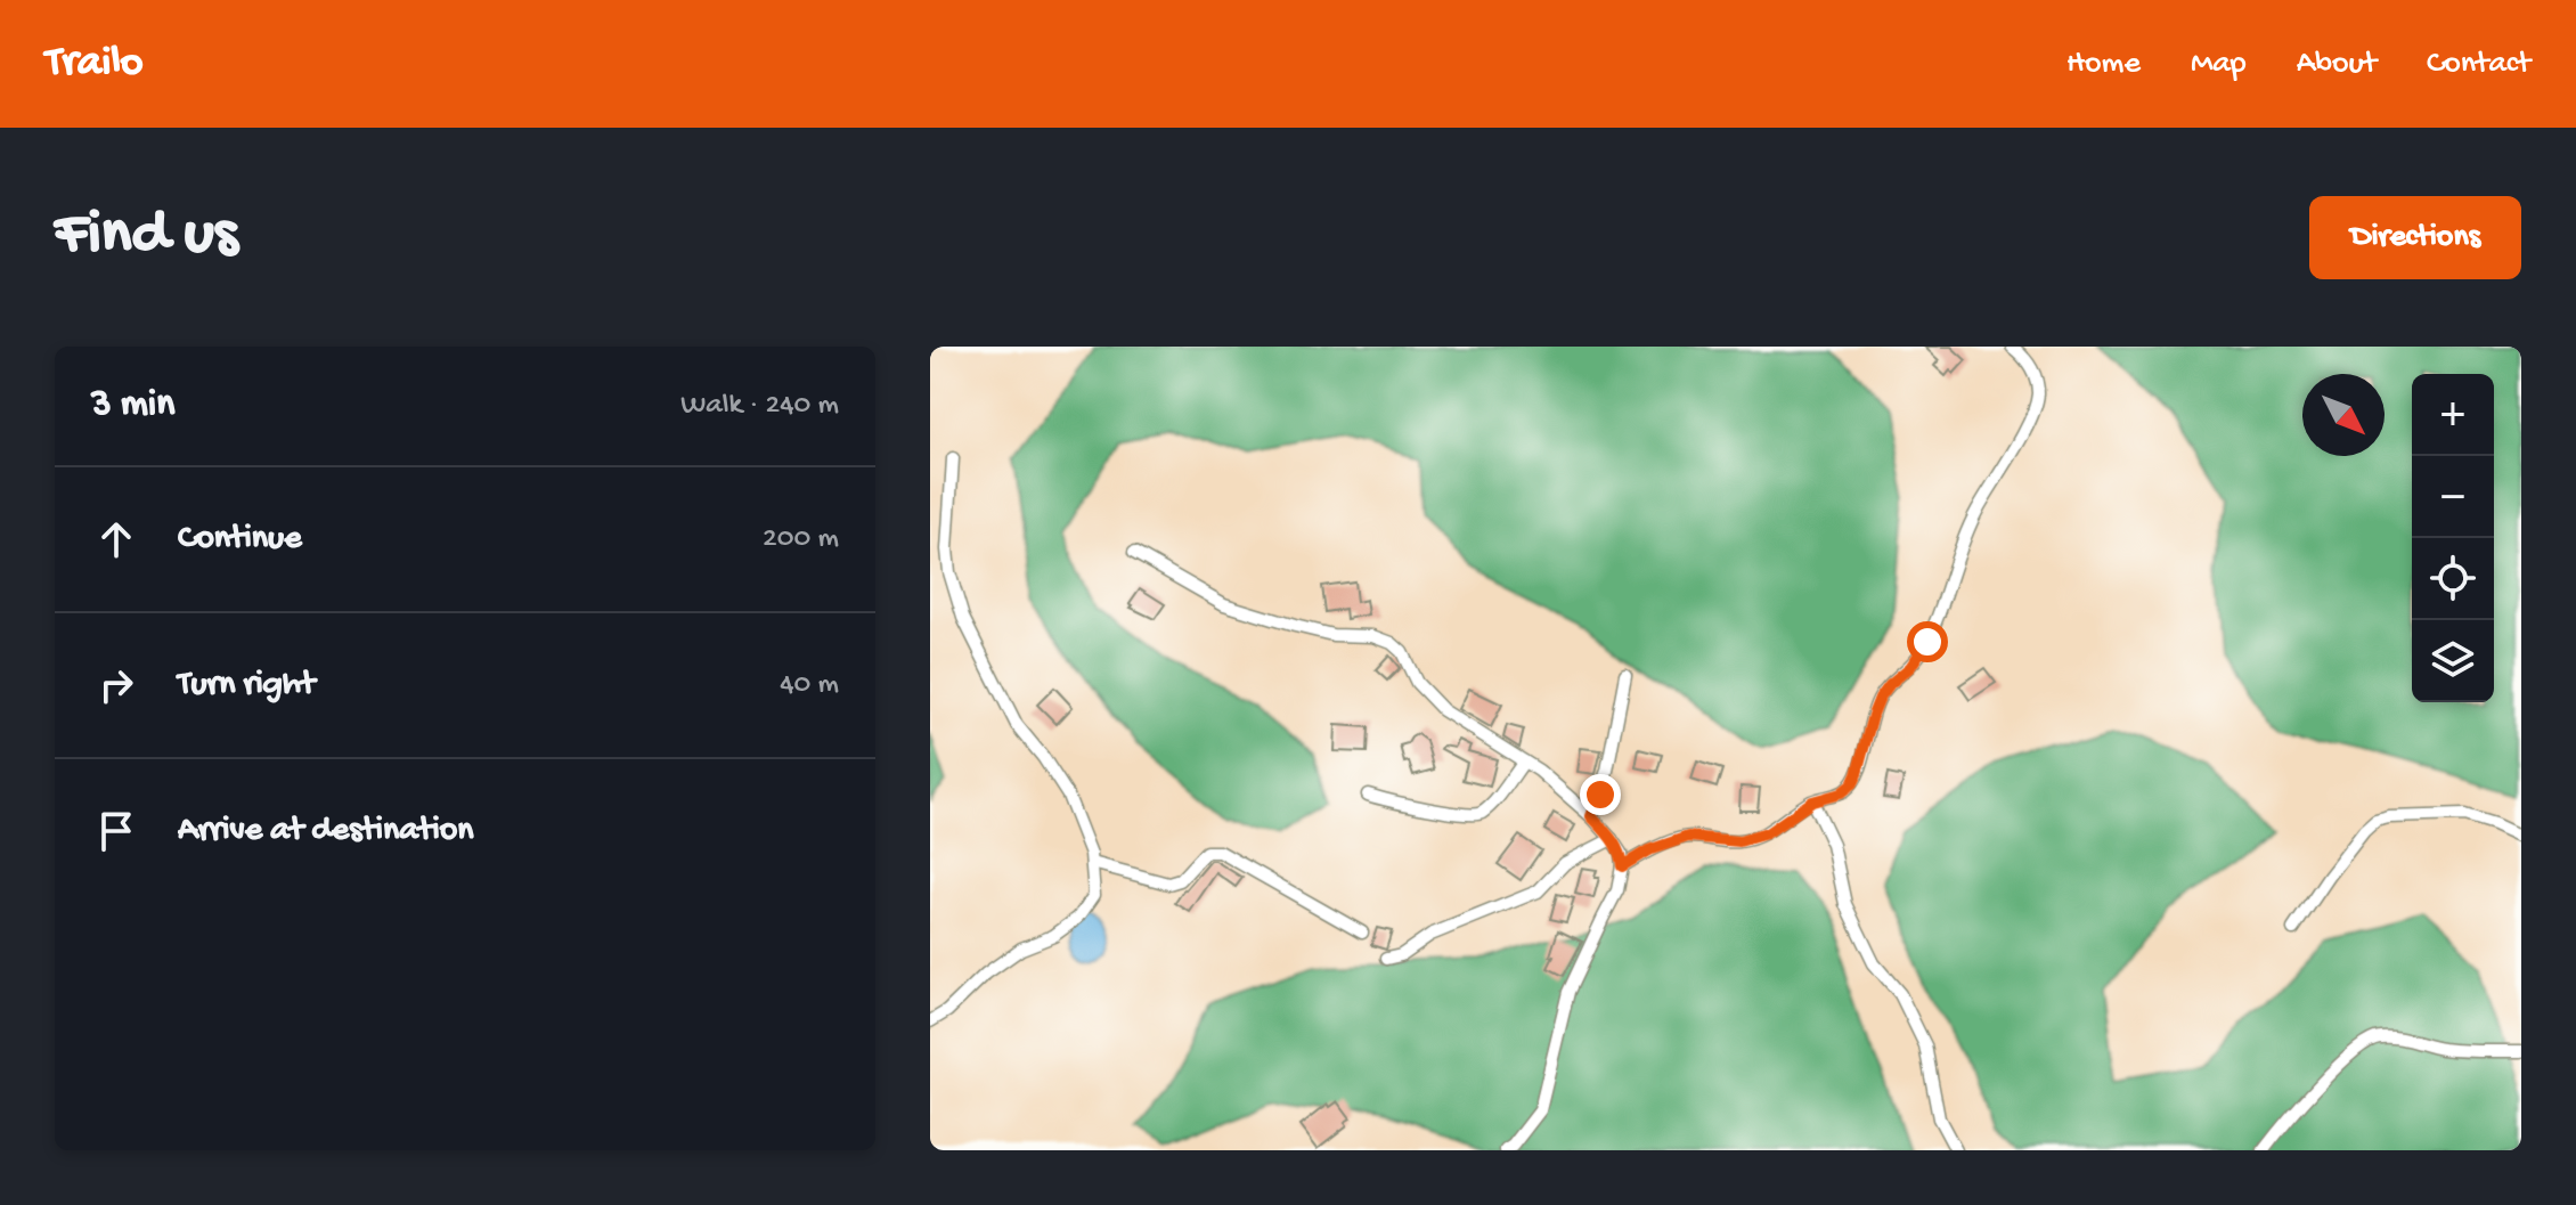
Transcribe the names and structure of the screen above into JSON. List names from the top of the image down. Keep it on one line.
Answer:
{"north":"bottom right","page":{"header":"Trailo","nav":["Home","Map","About","Contact"],"buttons":"Directions","title":"Find us","heading":["3 min","Walk · 240 m"],"map_buttons":["+","−"],"list":[["Continue","200 m"],["Turn right","40 m"],"Arrive at destination"]}}
